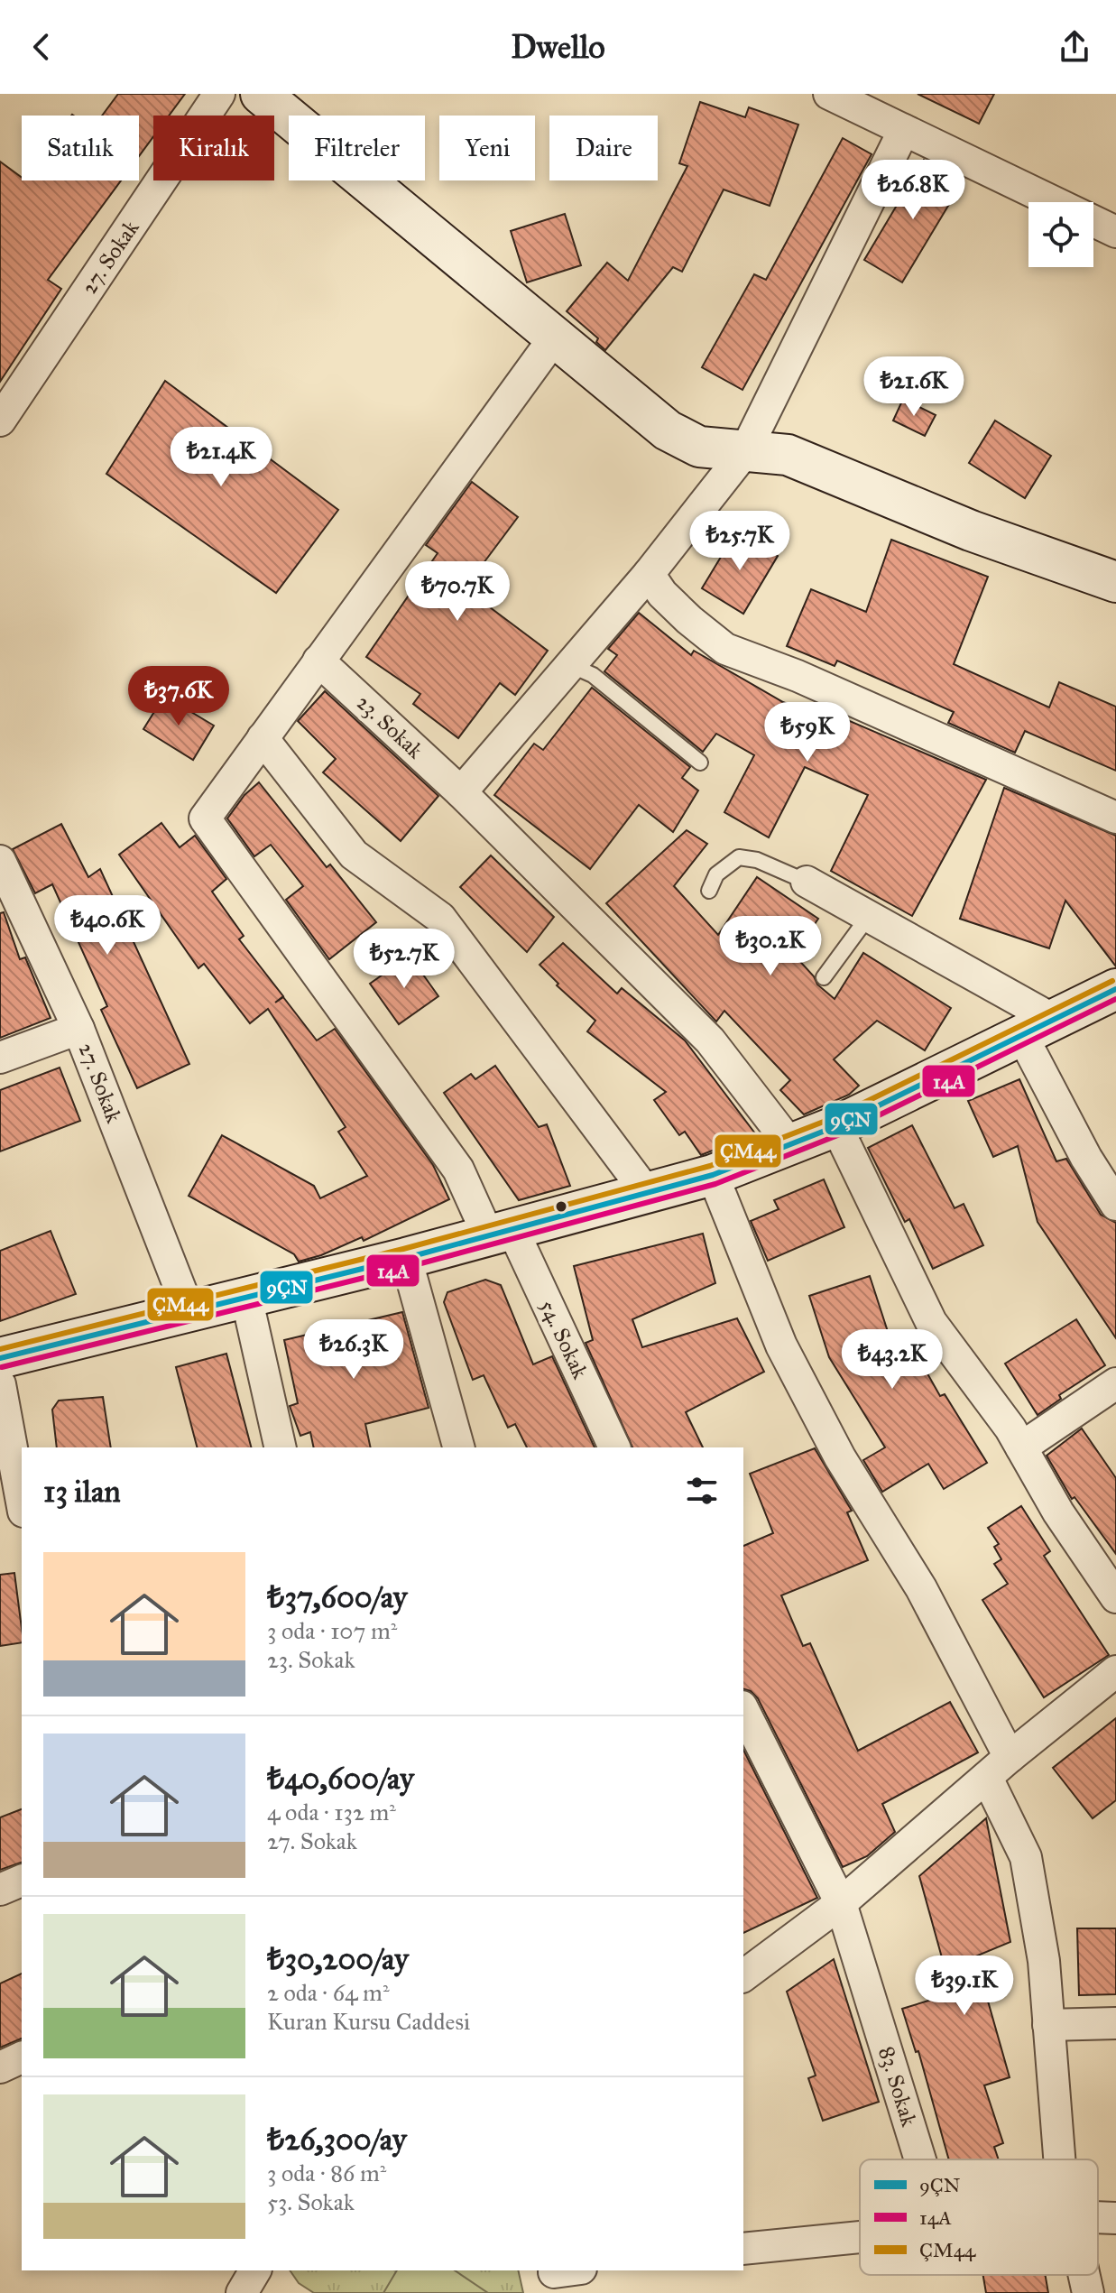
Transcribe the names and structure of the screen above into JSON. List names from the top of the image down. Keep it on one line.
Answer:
{"streets":{"street":["27. Sokak","23. Sokak","54. Sokak","83. Sokak"]},"lines":["transit line ÇM44","transit line 9ÇN","transit line 14A"],"legend":["9ÇN","14A","ÇM44"],"page":{"header":"Dwello","chip":["Satılık","Kiralık","Filtreler","Yeni","Daire"],"price":["₺26.8K","₺21.6K","₺21.4K","₺25.7K","₺70.7K","₺37.6K","₺59K","₺40.6K","₺30.2K","₺52.7K","₺26.3K","₺43.2K","₺39.1K"],"heading":"13 ilan","list":[{"name":"₺37,600/ay","note":"3 oda · 107 m² · 23. Sokak"},{"name":"₺40,600/ay","note":"4 oda · 132 m² · 27. Sokak"},{"name":"₺30,200/ay","note":"2 oda · 64 m² · Kuran Kursu Caddesi"},{"name":"₺26,300/ay","note":"3 oda · 86 m² · 53. Sokak"}]}}
